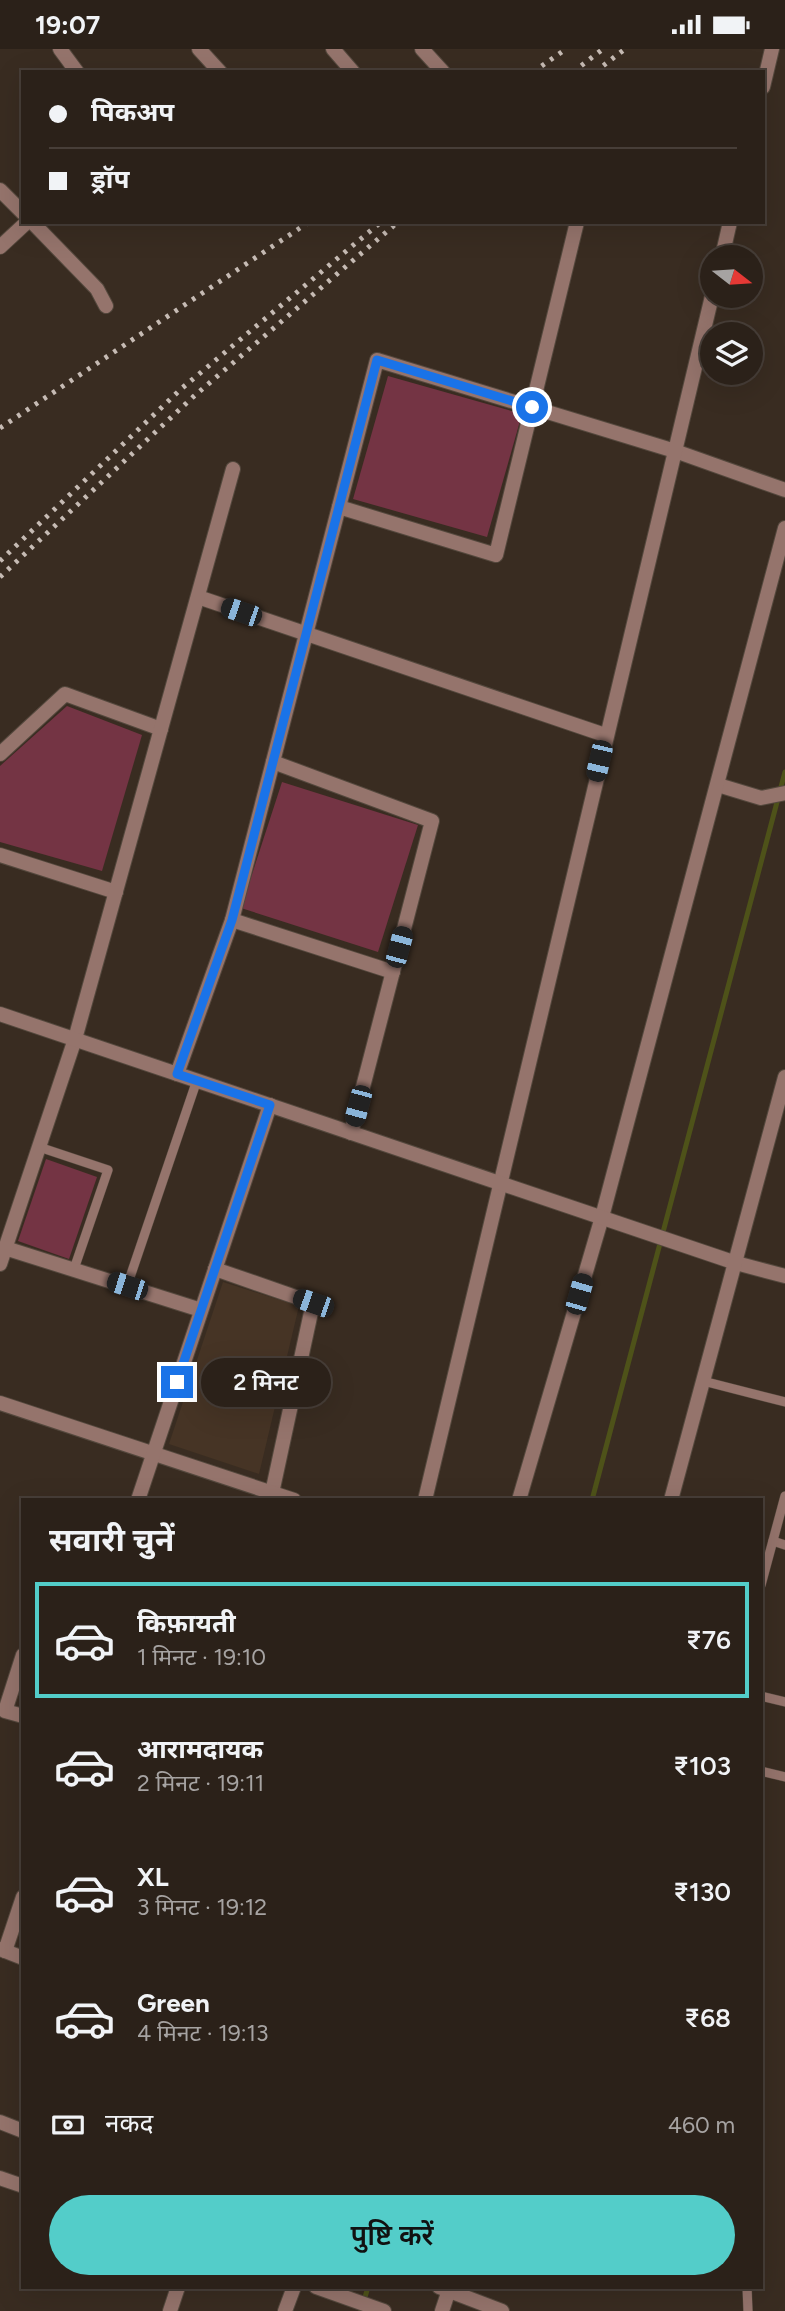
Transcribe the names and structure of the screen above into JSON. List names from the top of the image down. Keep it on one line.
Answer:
{"north":"right","page":{"status":"19:07","banner":["पिकअप","ड्रॉप"],"bubble":"2 मिनट","heading":"सवारी चुनें","list":[{"name":"किफ़ायती","note":"1 मिनट · 19:10","value":"₹76"},{"name":"आरामदायक","note":"2 मिनट · 19:11","value":"₹103"},{"name":"XL","note":"3 मिनट · 19:12","value":"₹130"},{"name":"Green","note":"4 मिनट · 19:13","value":"₹68"}],"pay":["नकद","460 m"],"buttons":"पुष्टि करें"}}
